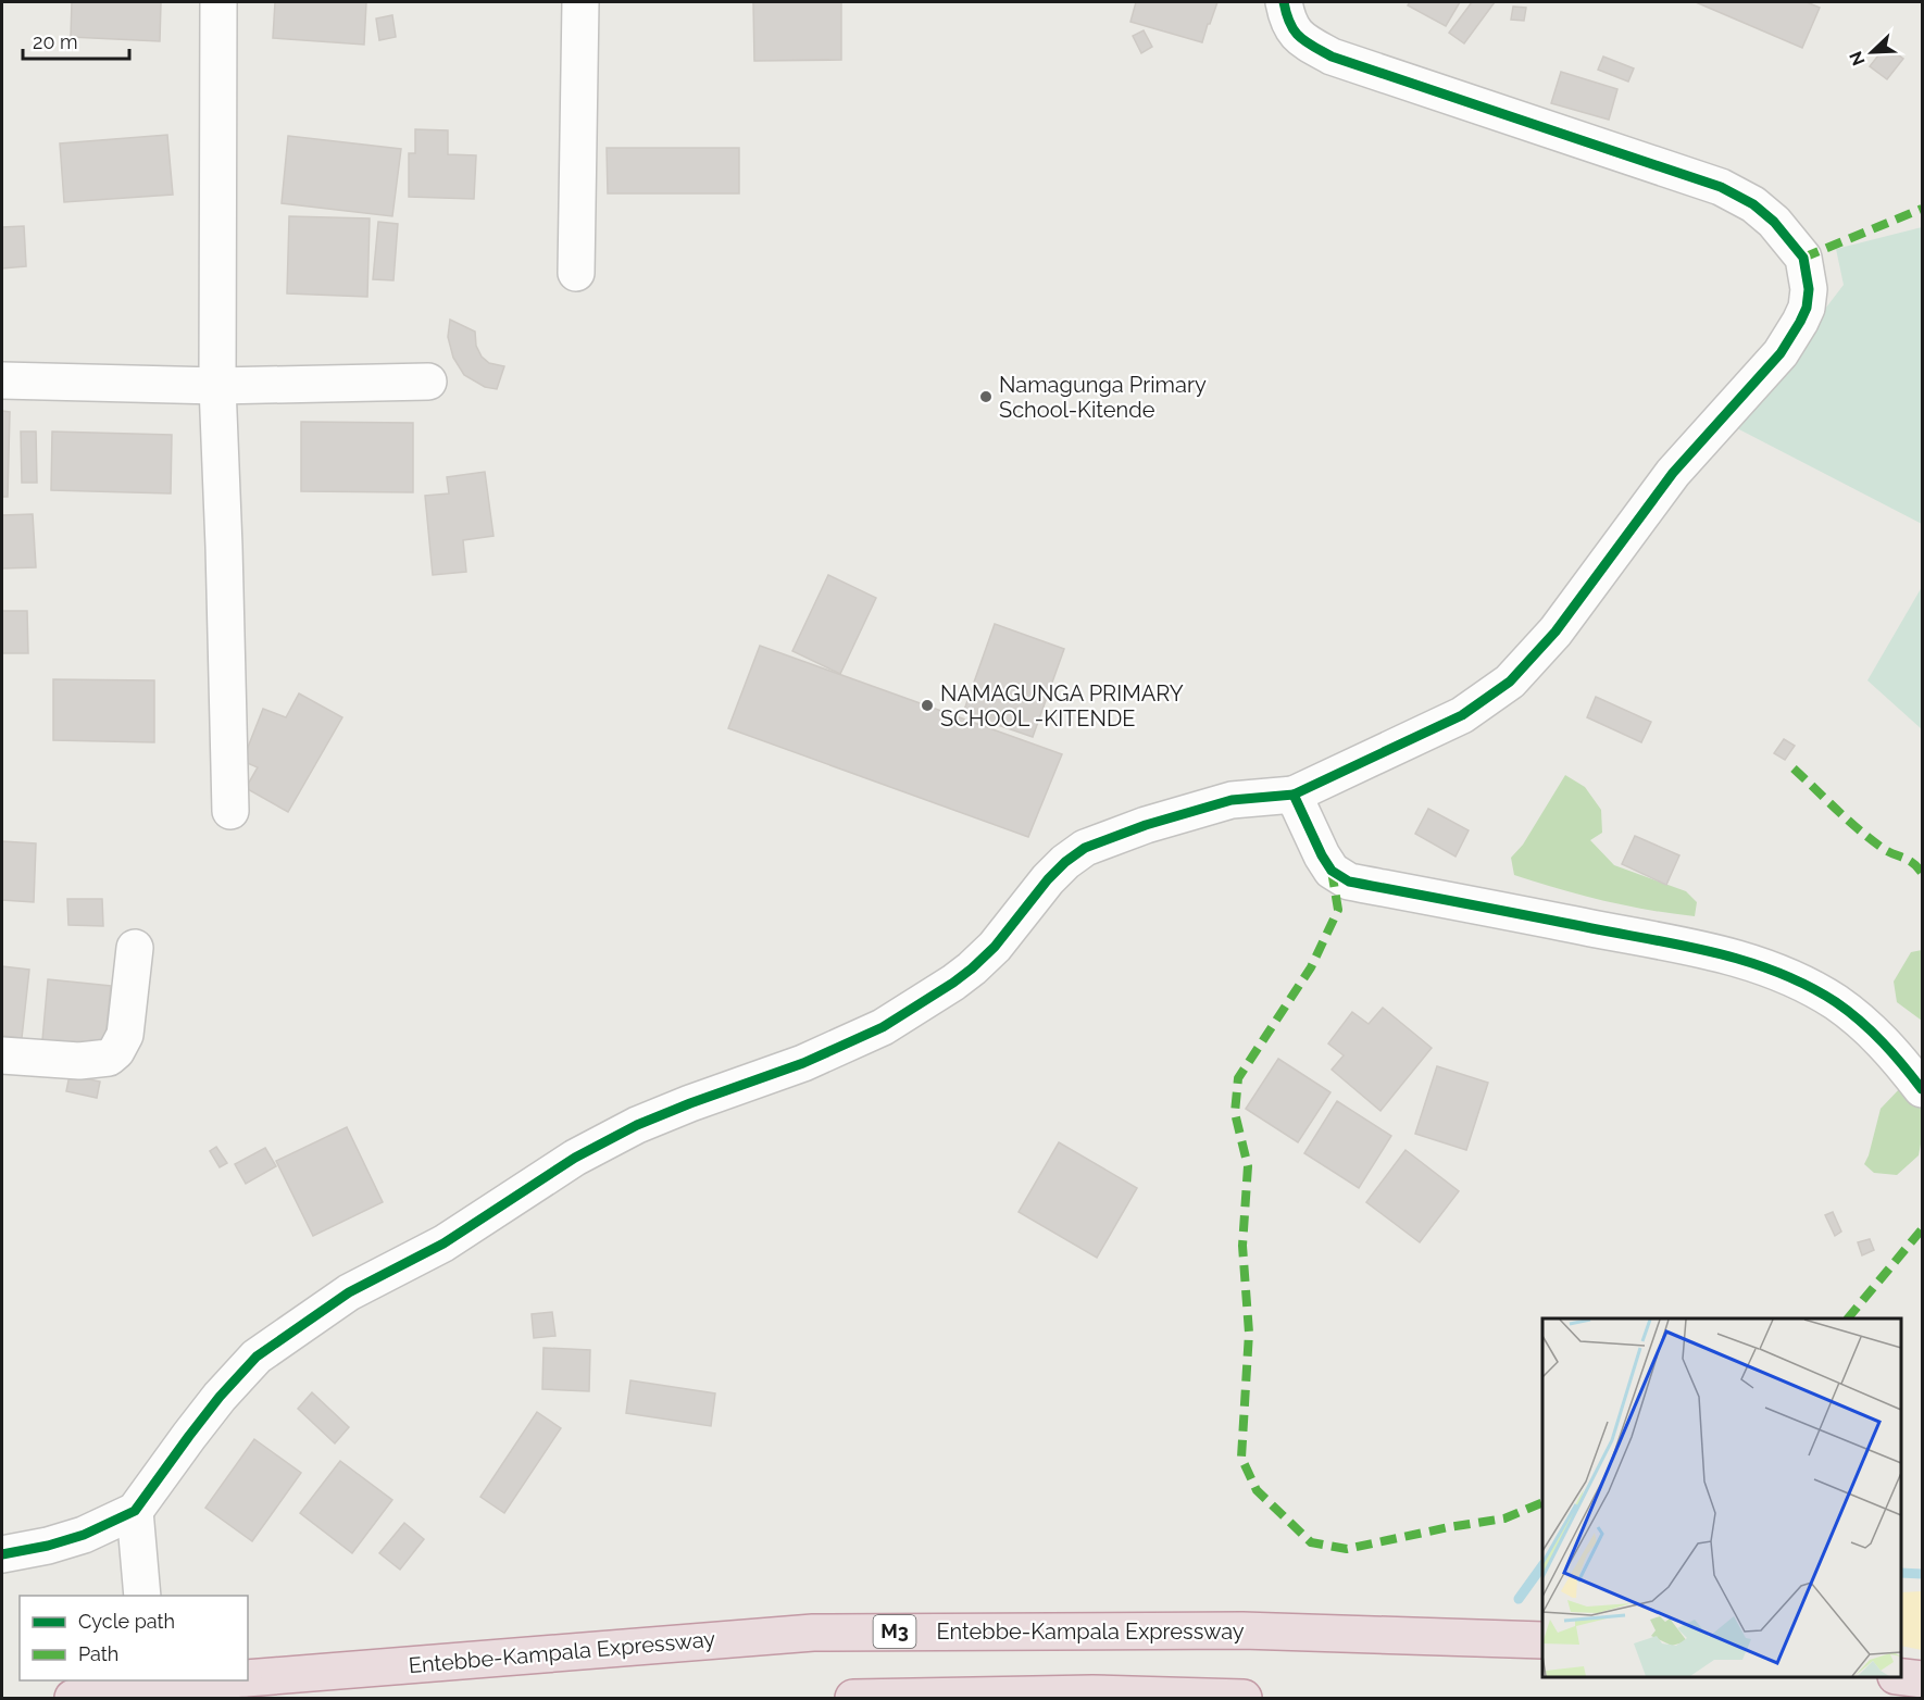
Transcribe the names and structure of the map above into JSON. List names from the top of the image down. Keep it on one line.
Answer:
{"streets":{"highway":["M3","Entebbe-Kampala Expressway"]},"places":["Namagunga Primary School-Kitende","NAMAGUNGA PRIMARY SCHOOL -KITENDE"],"legend":["Cycle path","Path"],"scale_bar":"20 m","north":"bottom left"}
